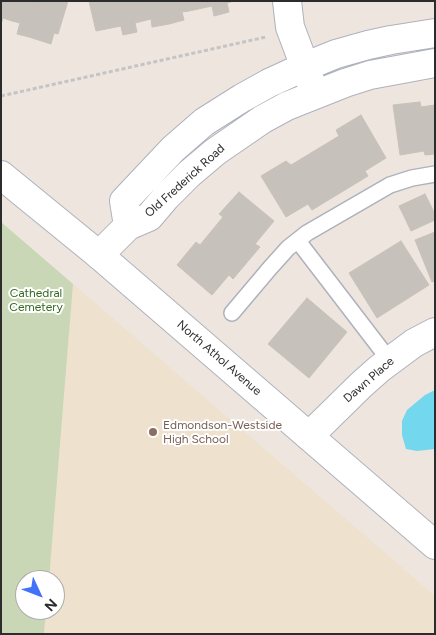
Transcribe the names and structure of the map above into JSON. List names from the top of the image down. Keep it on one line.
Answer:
{"streets":{"street":["Old Frederick Road","North Athol Avenue","Dawn Place"]},"crossings":[["Old Frederick Road","North Athol Avenue"],["North Athol Avenue","Dawn Place"]],"parks":["Cathedral Cemetery"],"places":["Edmondson-Westside High School"],"north":"bottom right"}
